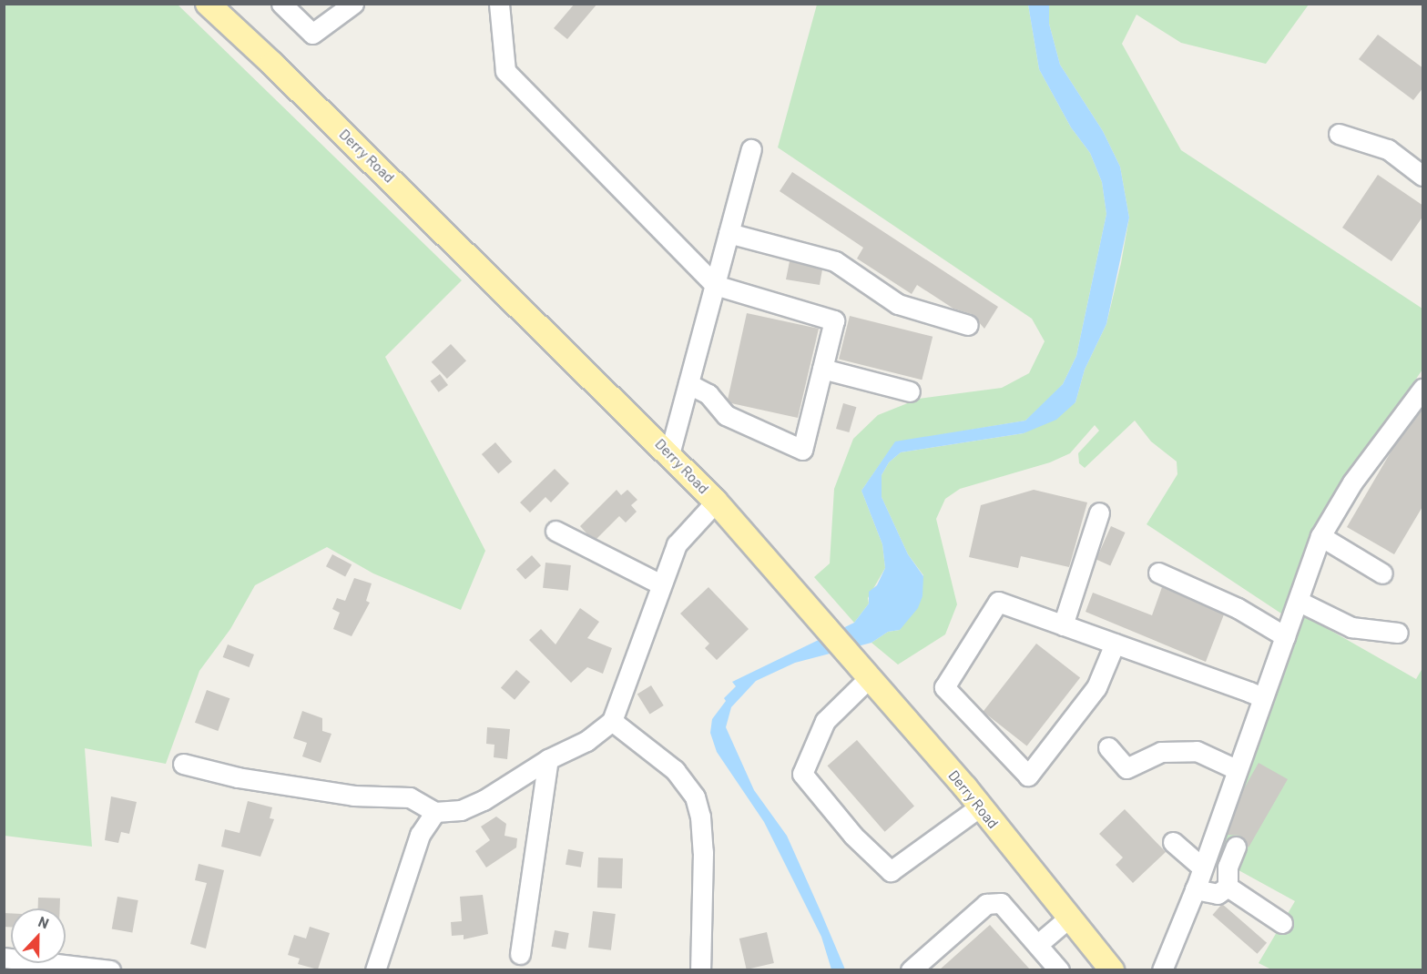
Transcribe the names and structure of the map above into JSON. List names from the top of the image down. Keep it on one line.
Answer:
{"streets":{"main road":["Derry Road"]},"north":"top"}
